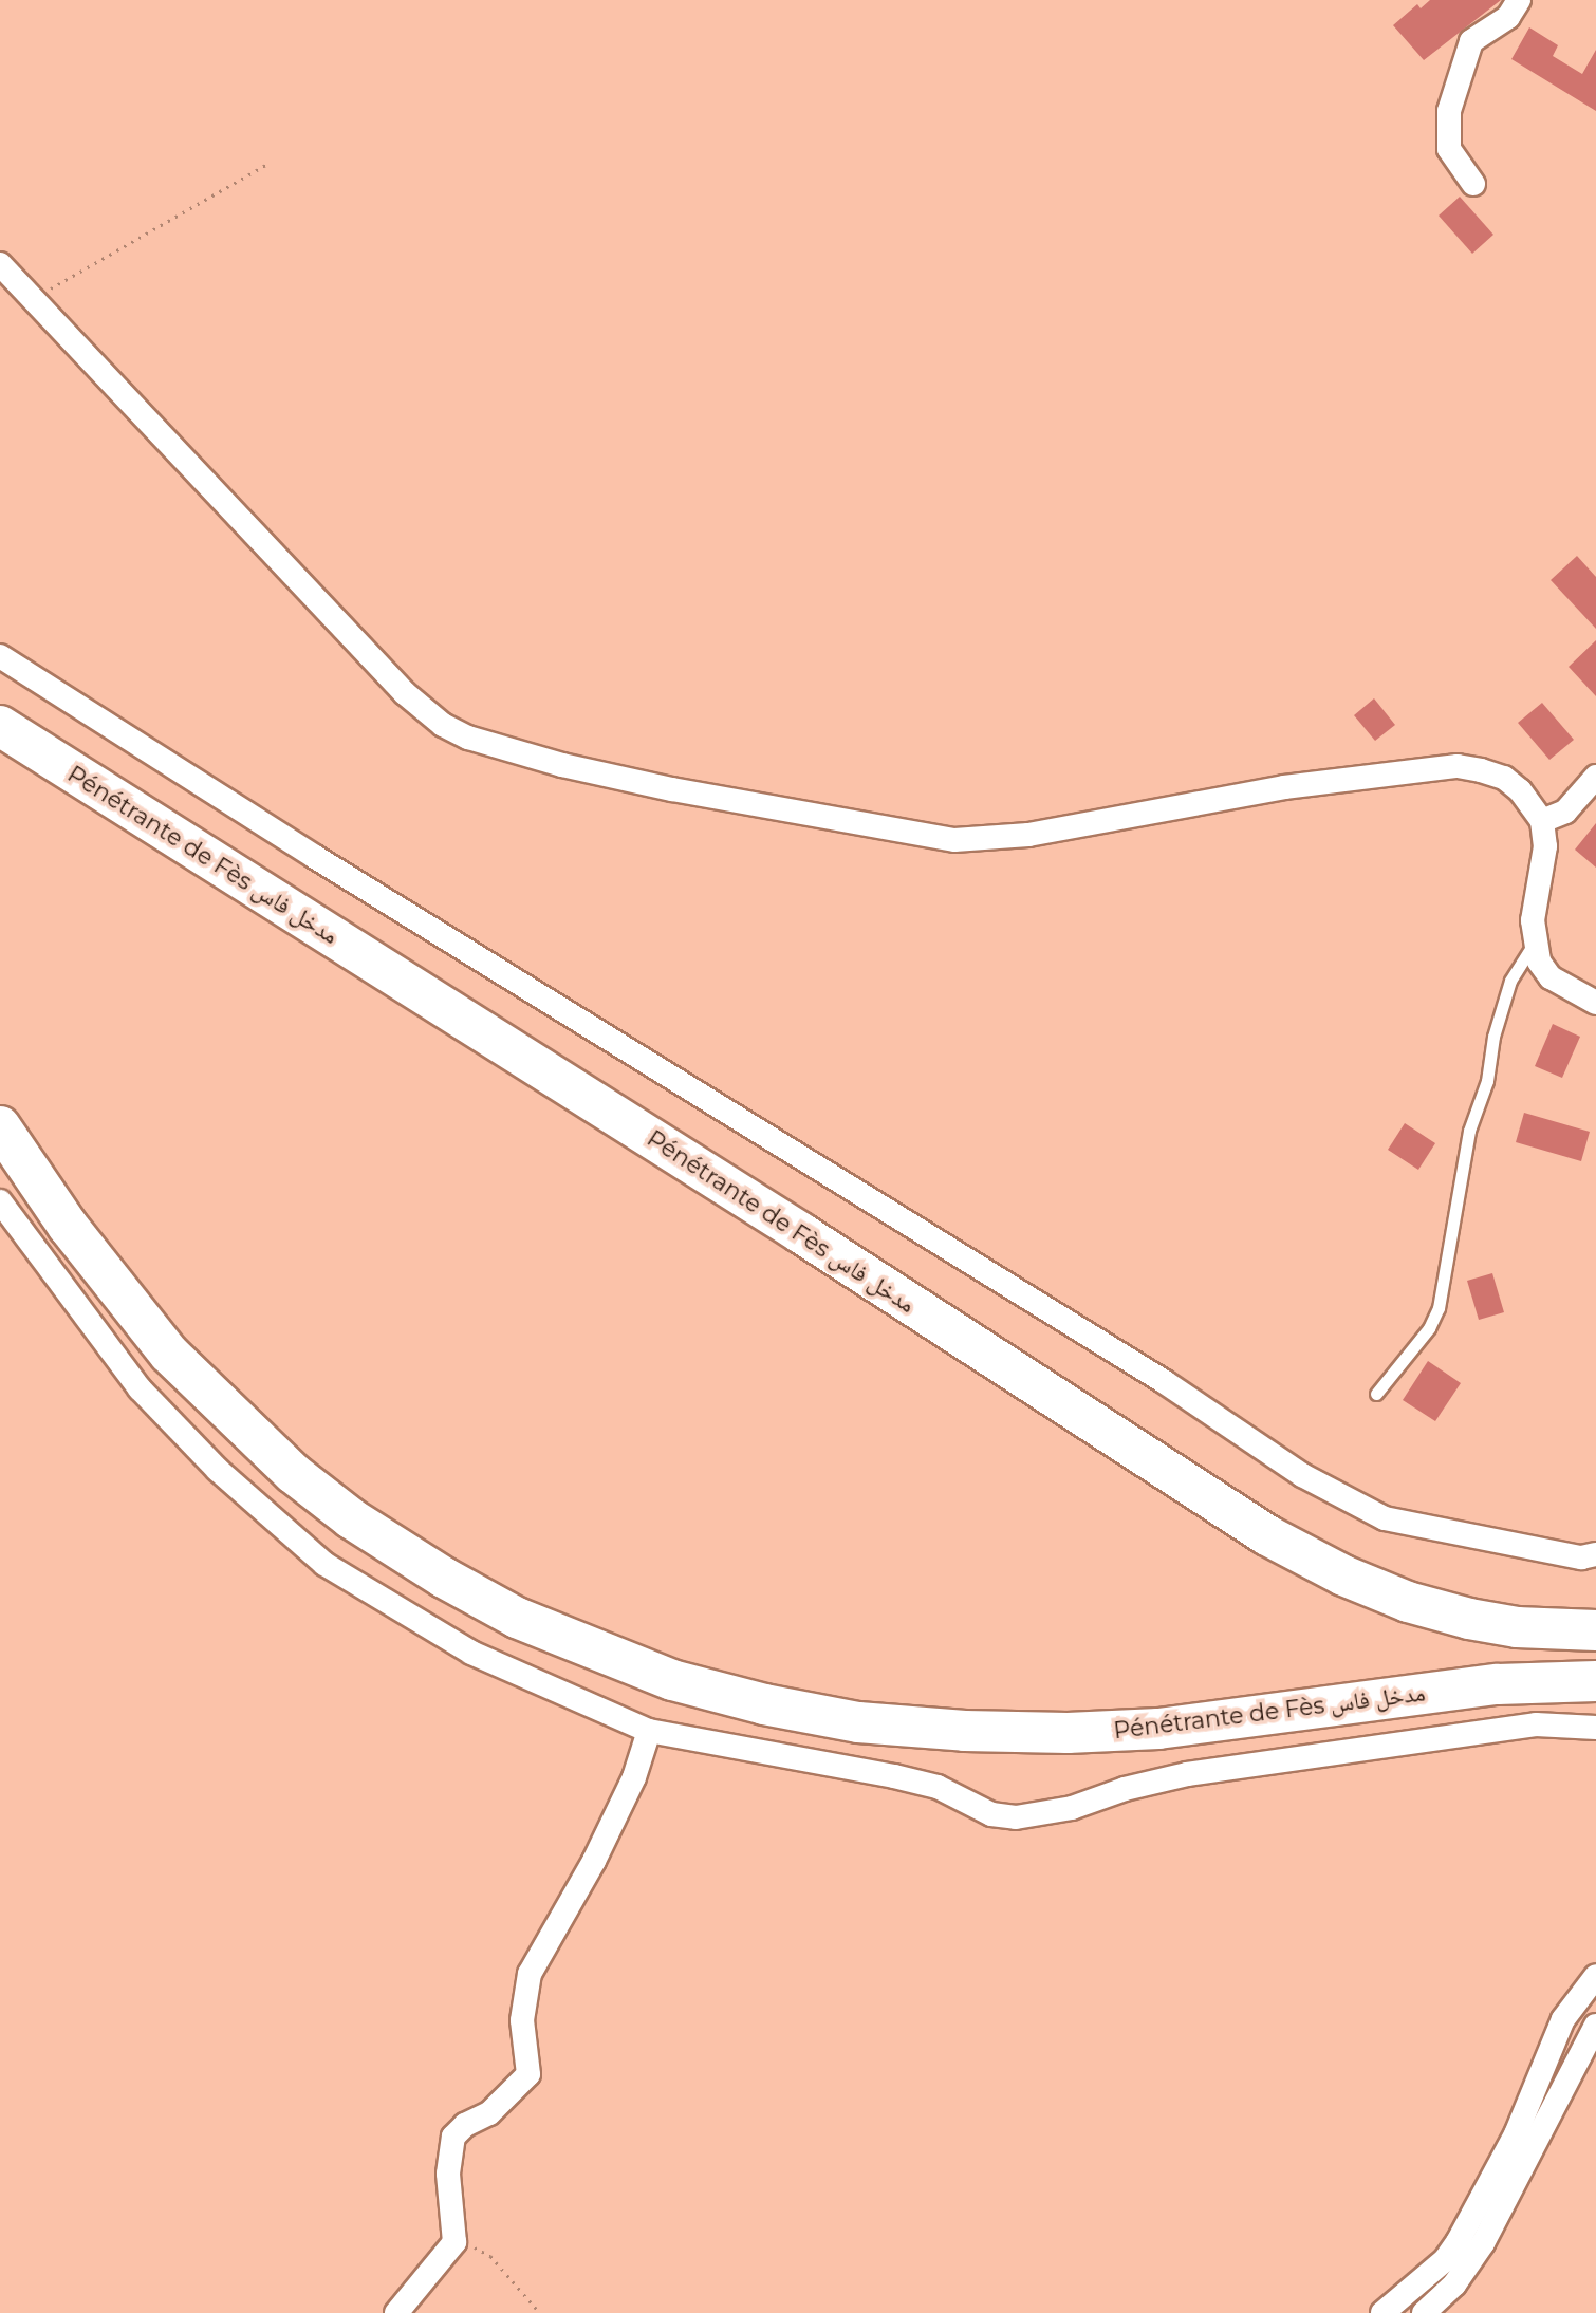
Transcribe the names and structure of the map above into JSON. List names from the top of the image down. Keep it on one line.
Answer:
{"streets":{"highway":["Pénétrante de Fès مدخل فاس"]}}
